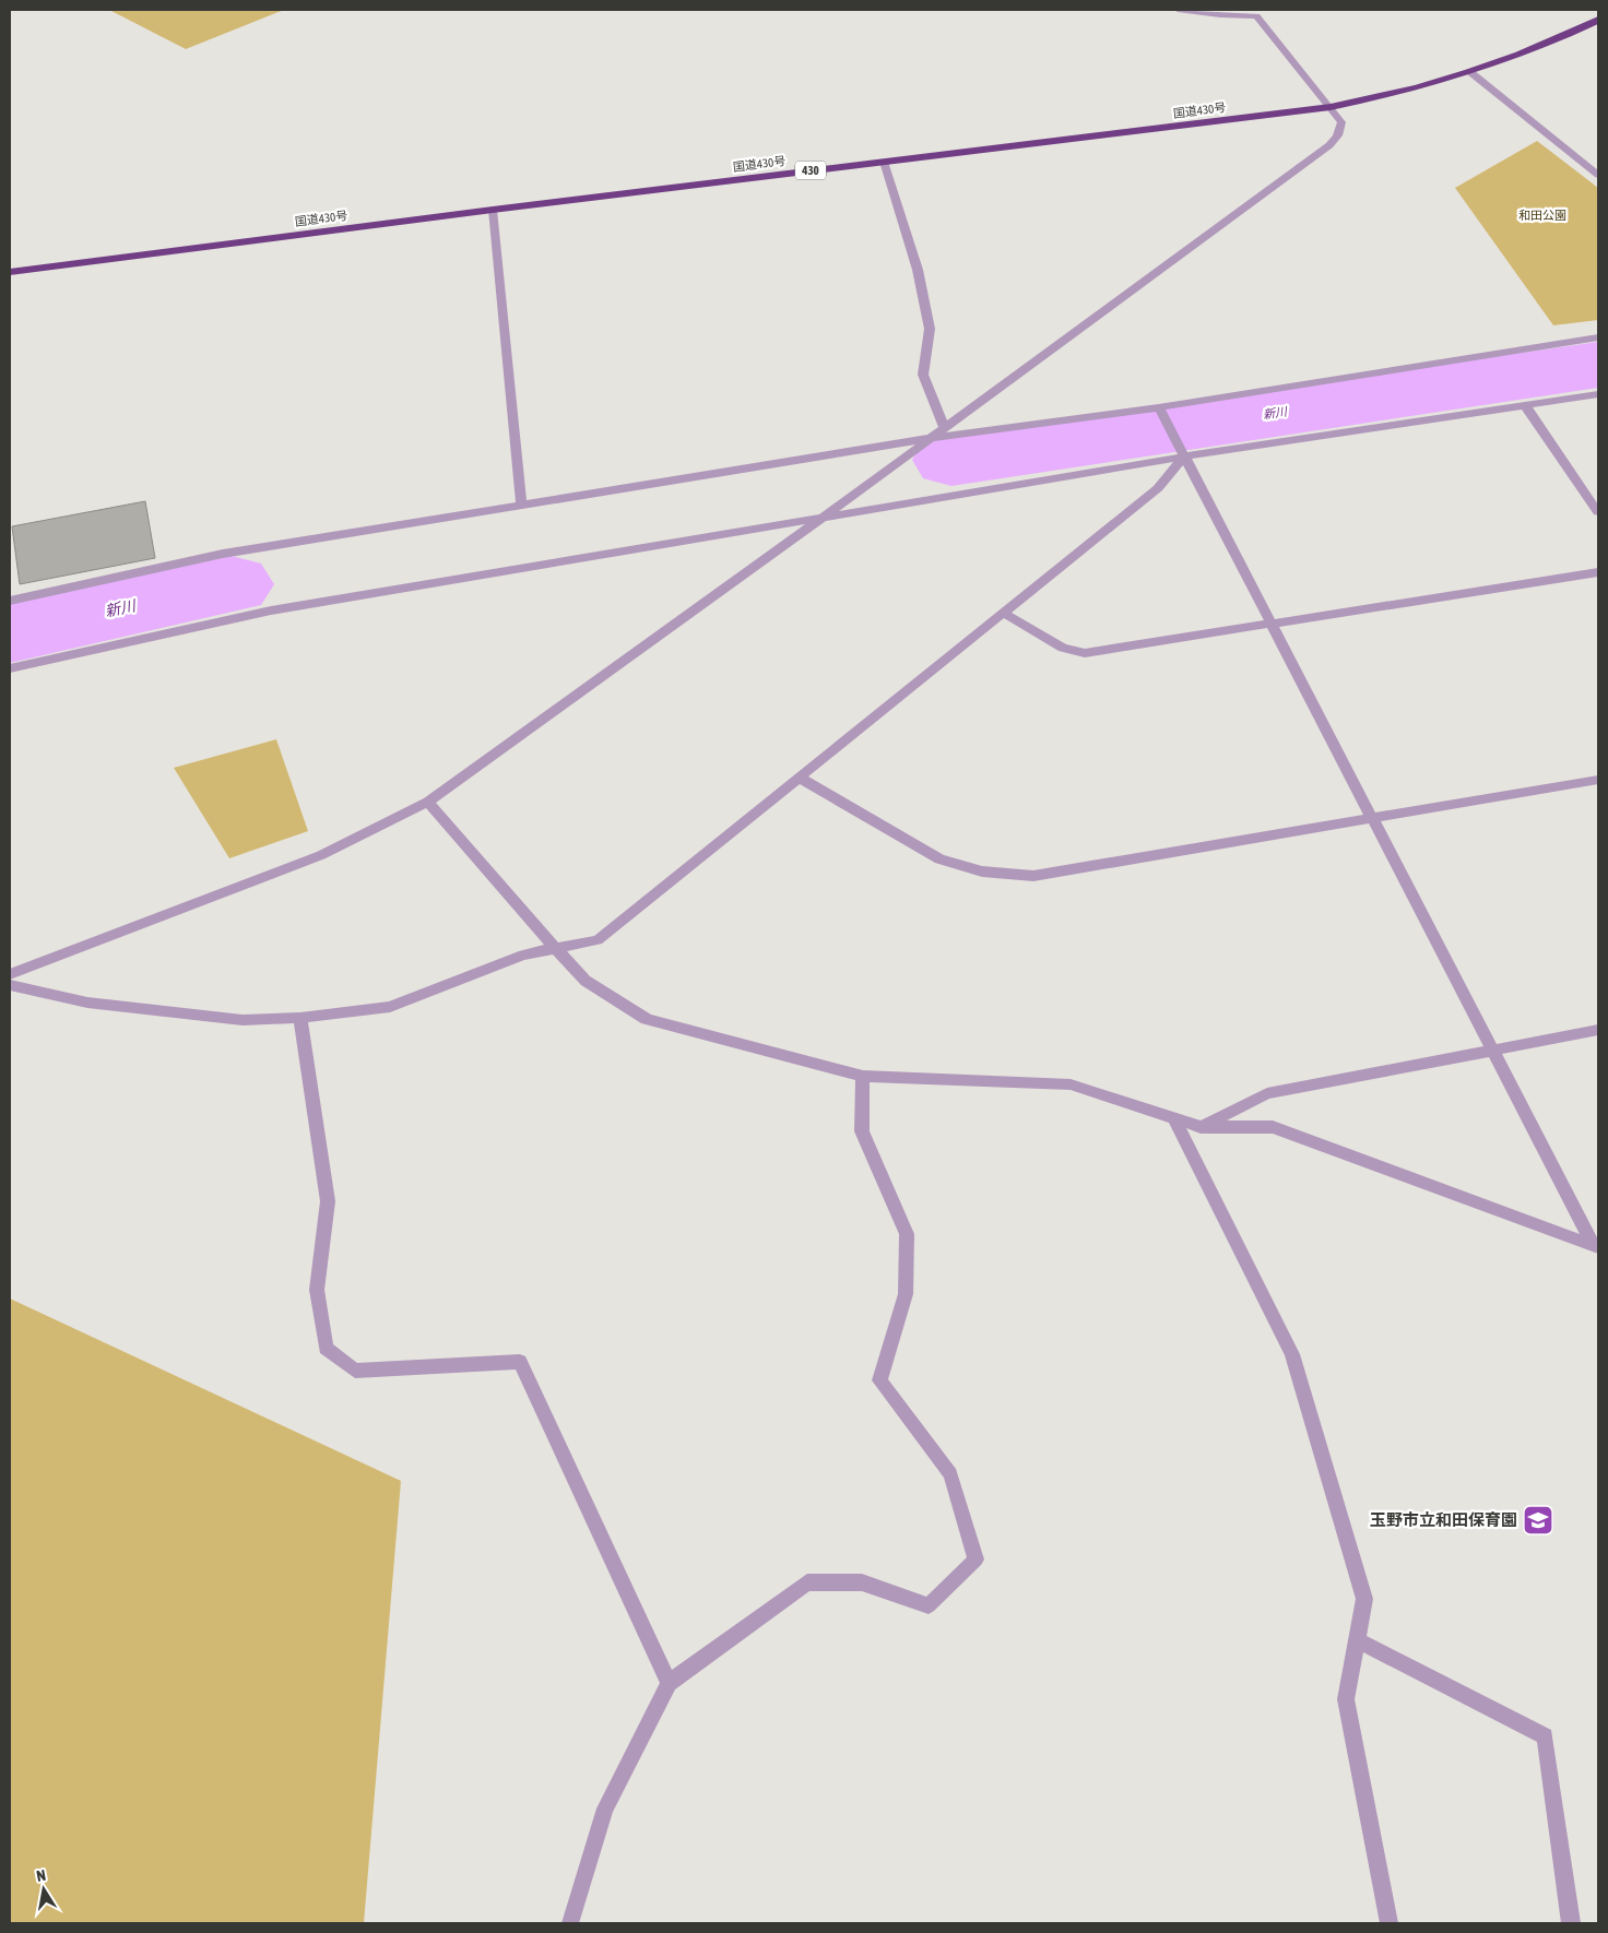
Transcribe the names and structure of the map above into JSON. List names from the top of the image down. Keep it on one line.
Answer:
{"streets":{"highway":["国道430号","430"]},"water":["新川"],"parks":["和田公園"],"places":{"school or university":["玉野市立和田保育園"]},"north":"top"}
